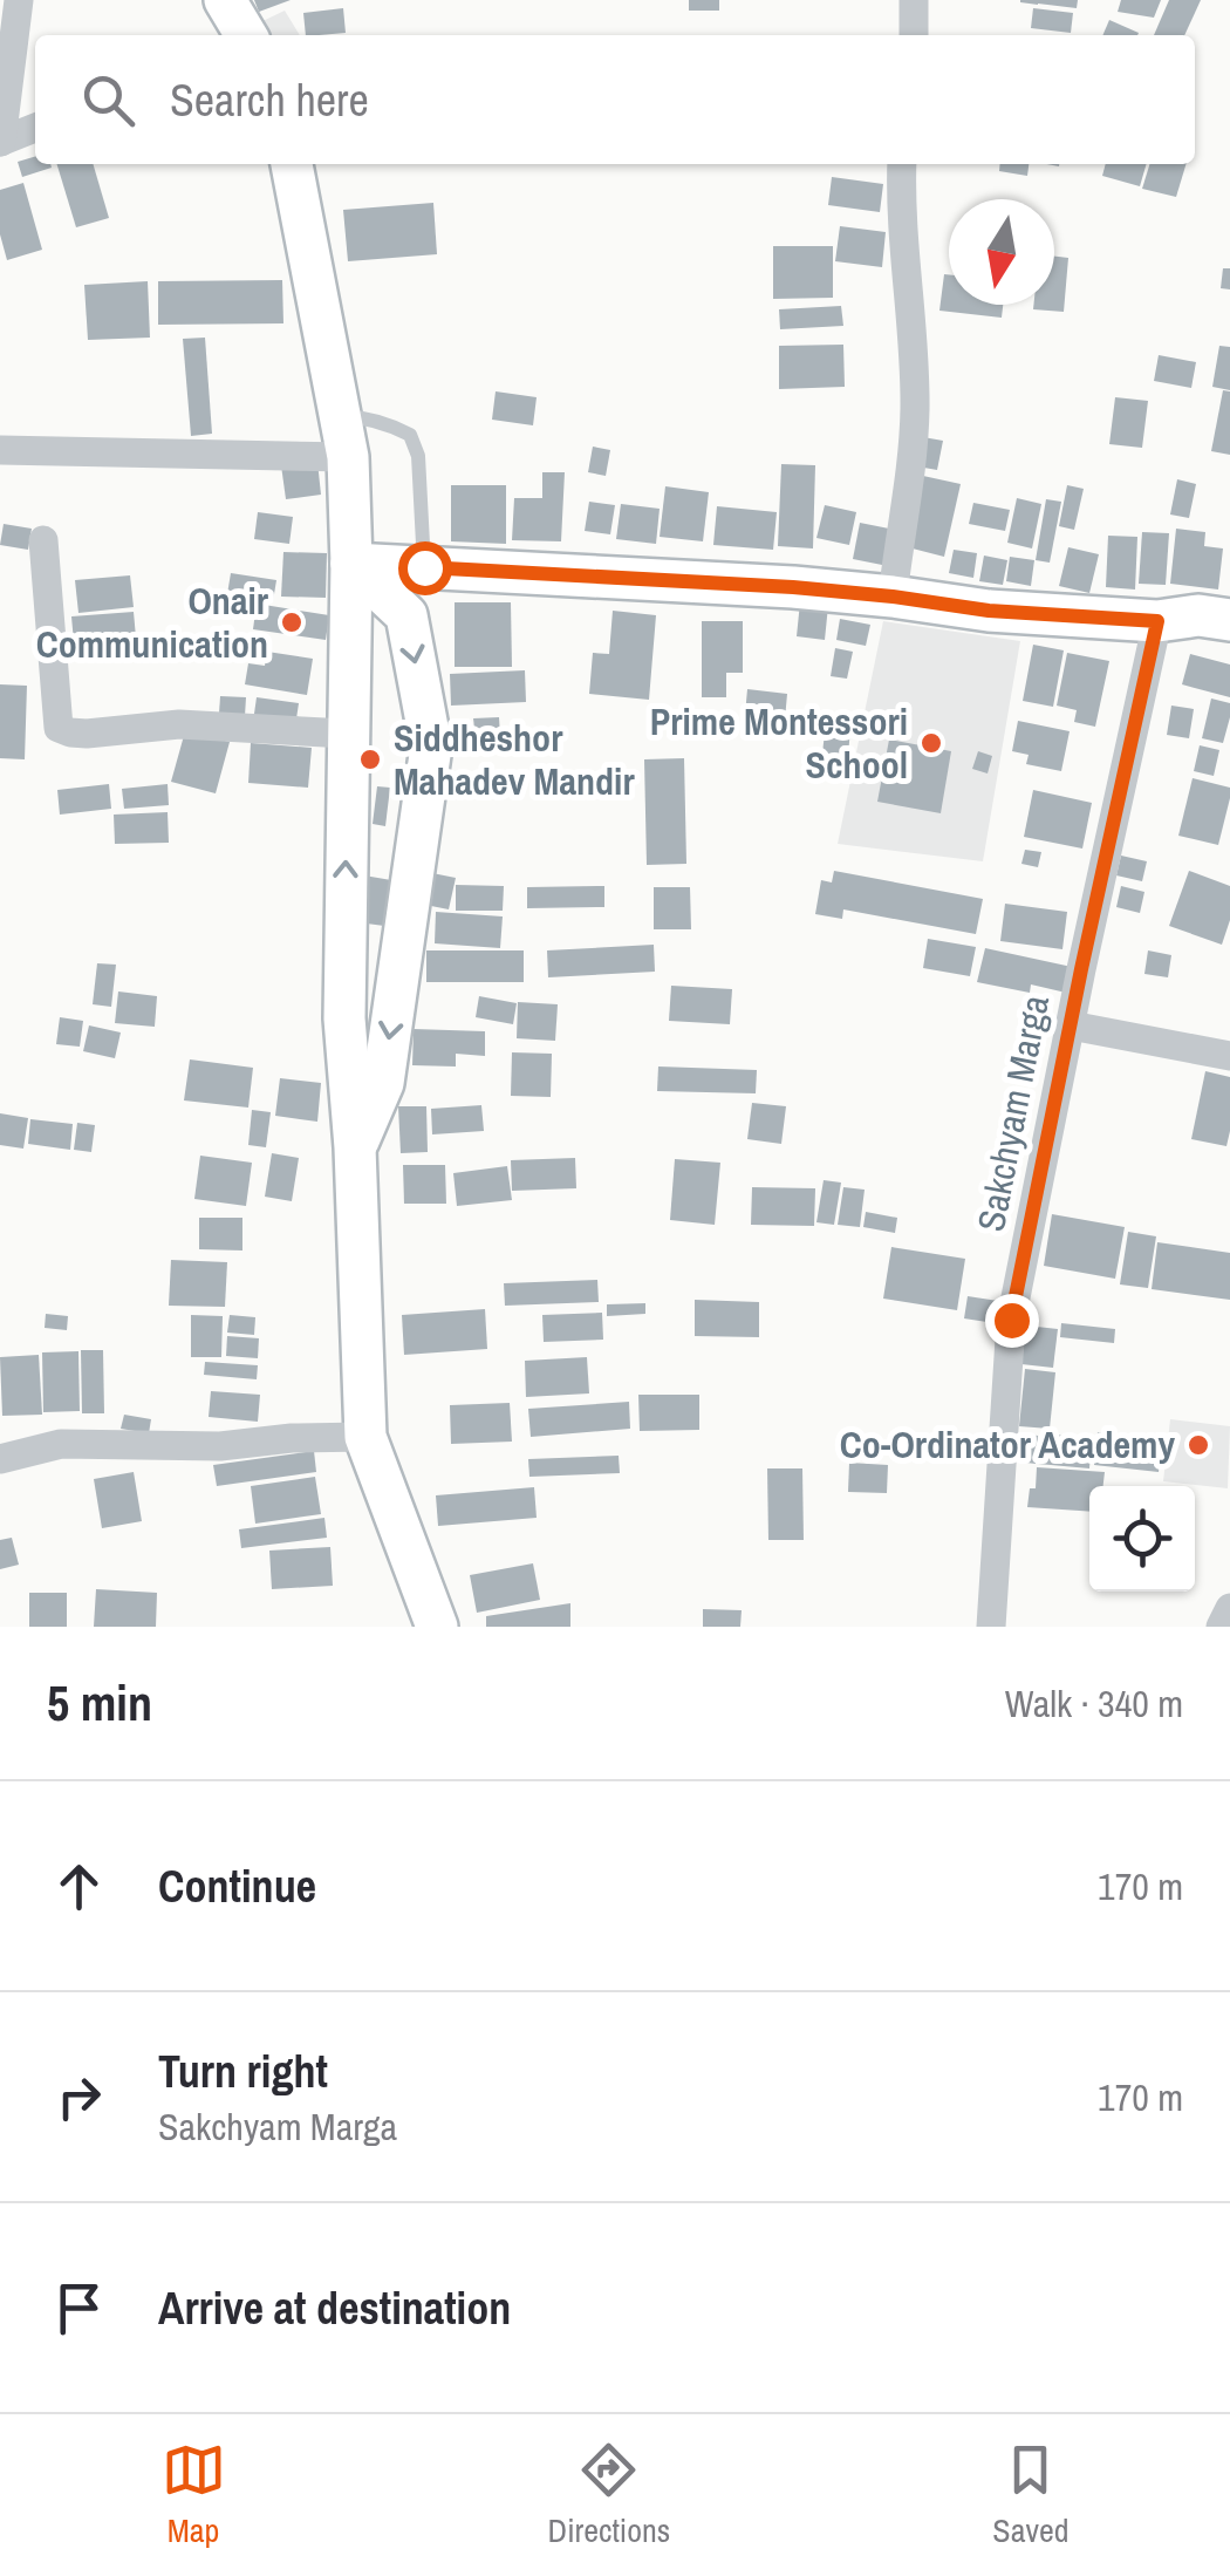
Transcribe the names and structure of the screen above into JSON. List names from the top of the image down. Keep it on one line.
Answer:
{"streets":{"street":["Sakchyam Marga"]},"places":["Onair Communication","Prime Montessori School","Siddheshor Mahadev Mandir","Co-Ordinator Academy"],"north":"bottom","page":{"search":"Search here","heading":["5 min","Walk · 340 m"],"list":[["Continue","170 m"],["Turn right","Sakchyam Marga","170 m"],"Arrive at destination"],"nav":["Map","Directions","Saved"]}}
